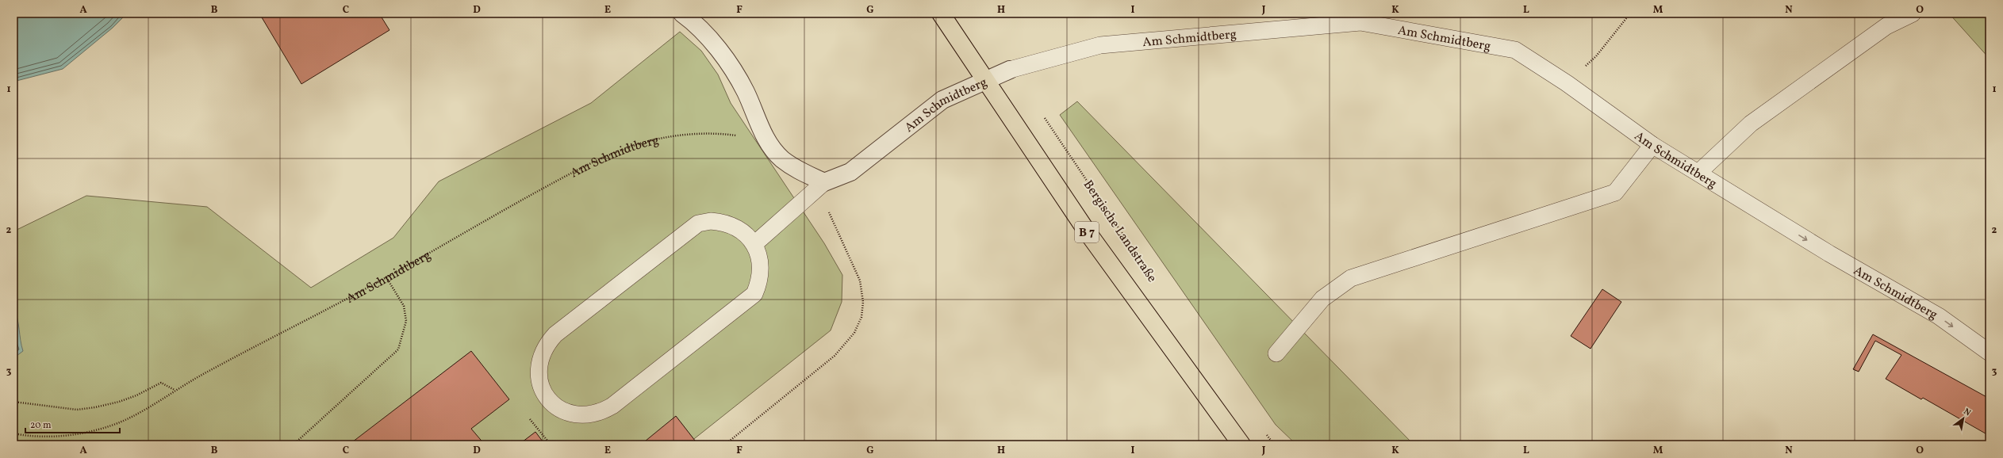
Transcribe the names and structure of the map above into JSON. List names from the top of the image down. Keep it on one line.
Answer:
{"streets":{"main road":["B 7"],"street":["Am Schmidtberg"],"path":["Bergische Landstraße"]},"crossings":[["Am Schmidtberg","B 7"]],"scale_bar":"20 m","north":"top right","grid":{"columns":["A","B","C","D","E","F","G","H","I","J","K","L","M","N","O"],"rows":["1","2","3"]}}
